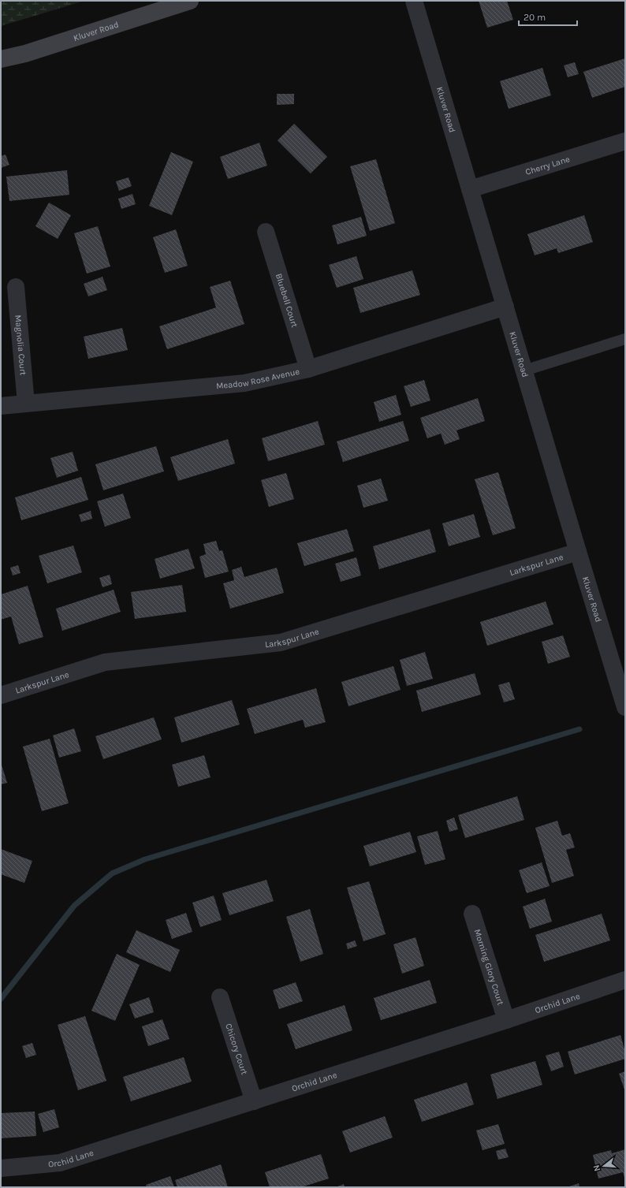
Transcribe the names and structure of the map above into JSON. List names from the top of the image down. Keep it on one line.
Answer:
{"streets":{"street":["Kluver Road","Cherry Lane","Bluebell Court","Magnolia Court","Meadow Rose Avenue","Larkspur Lane","Morning Glory Court","Orchid Lane","Chicory Court"]},"crossings":[["Kluver Road","Cherry Lane"],["Kluver Road","Meadow Rose Avenue"],["Kluver Road","Larkspur Lane"],["Bluebell Court","Meadow Rose Avenue"],["Magnolia Court","Meadow Rose Avenue"],["Morning Glory Court","Orchid Lane"],["Orchid Lane","Chicory Court"]],"scale_bar":"20 m","north":"left"}
